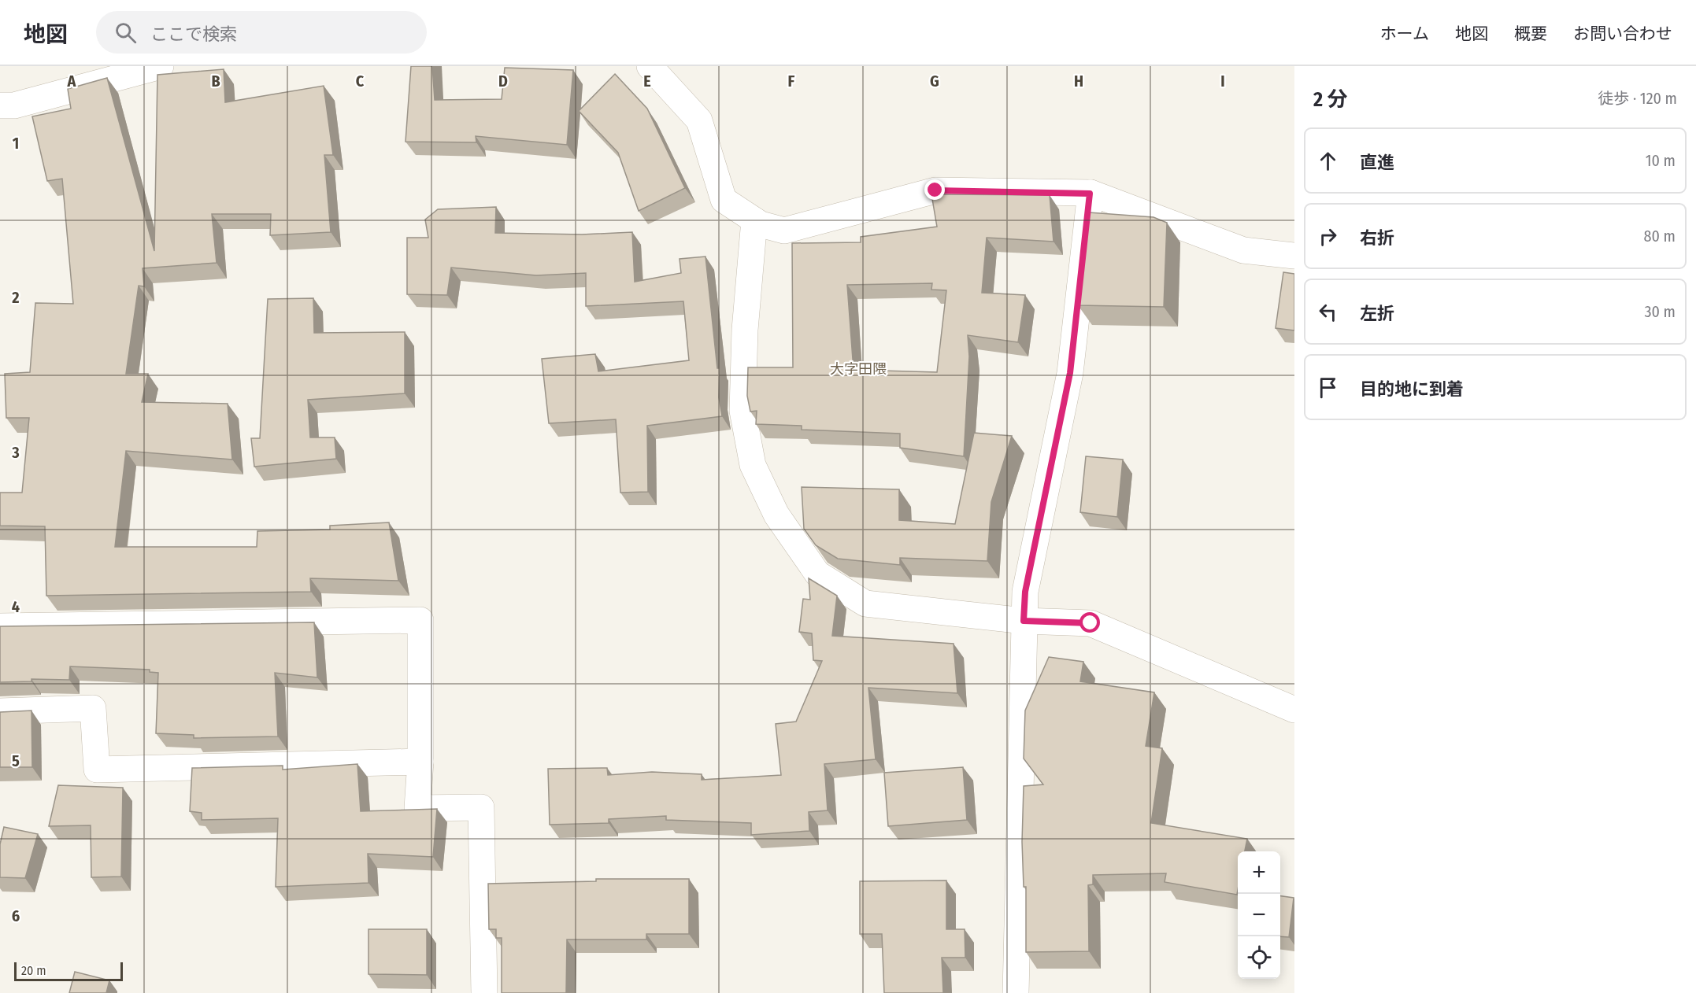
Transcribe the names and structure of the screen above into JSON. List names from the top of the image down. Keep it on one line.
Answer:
{"districts":["大字田隈"],"scale_bar":"20 m","page":{"header":"地図","search":"ここで検索","nav":["ホーム","地図","概要","お問い合わせ"],"heading":["2 分","徒歩 · 120 m"],"list":[["直進","10 m"],["右折","80 m"],["左折","30 m"],"目的地に到着"],"map_buttons":["+","−"],"scale":"20 m"},"grid":{"columns":["A","B","C","D","E","F","G","H","I"],"rows":["1","2","3","4","5","6"]}}
